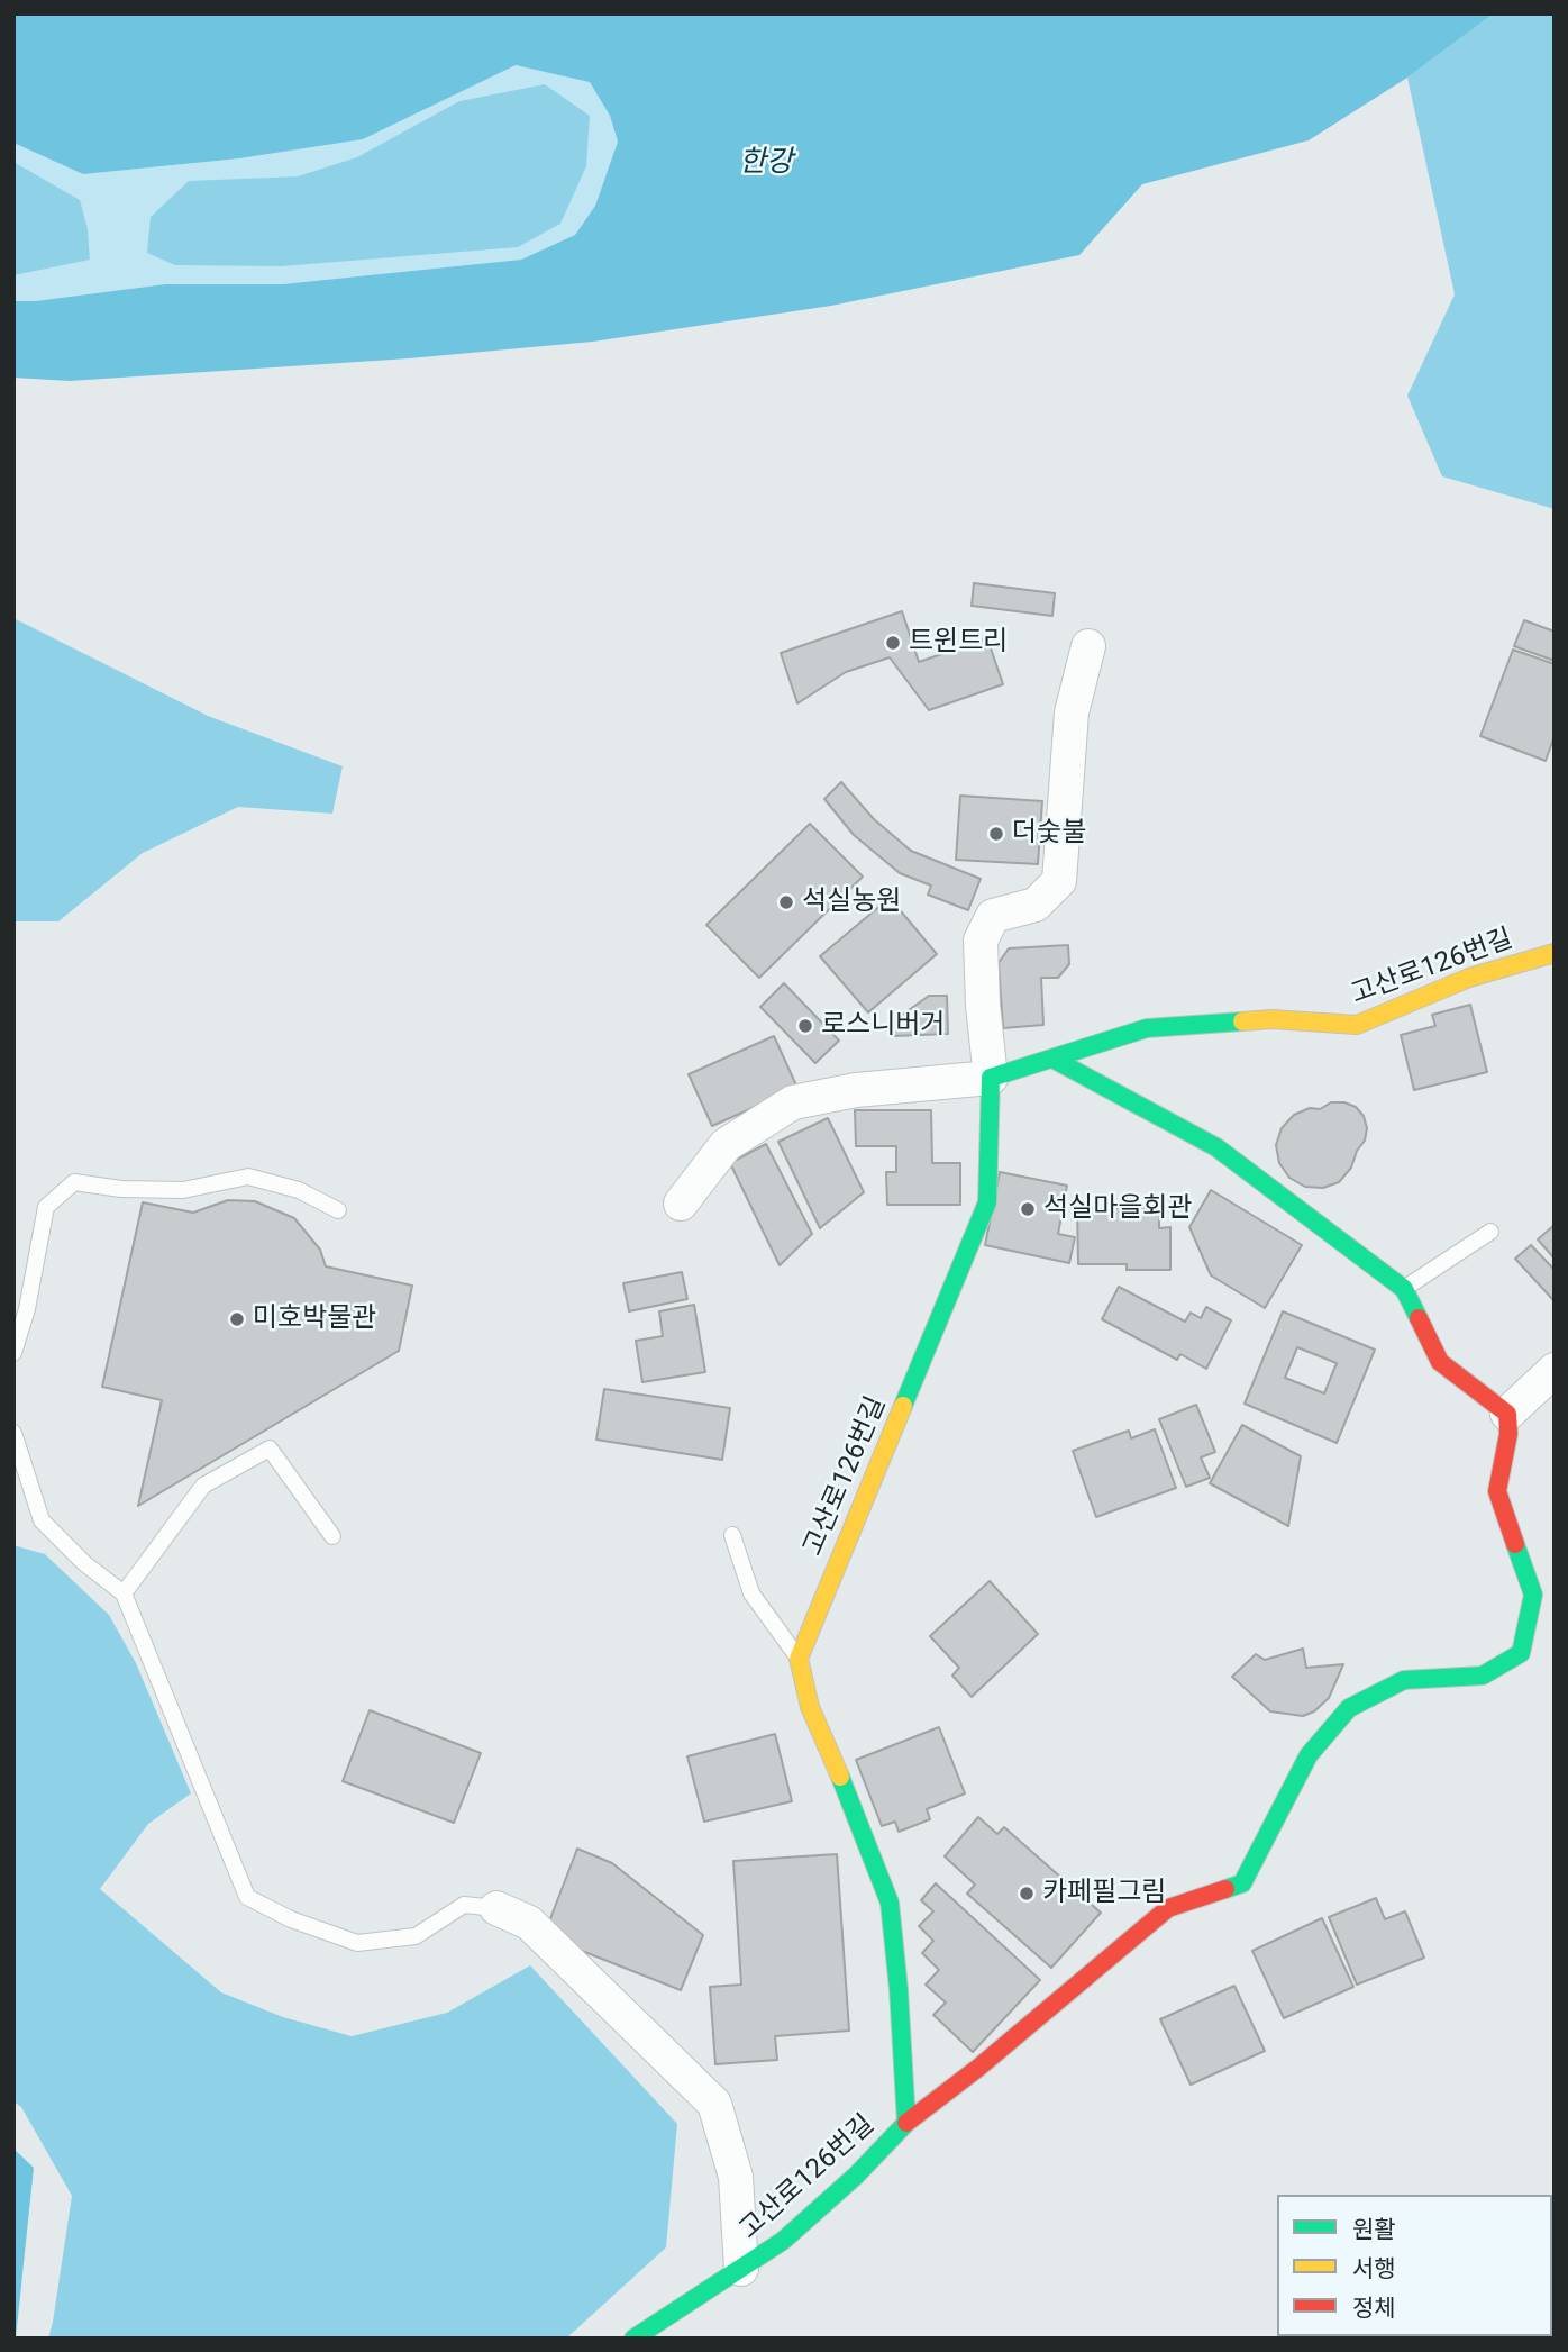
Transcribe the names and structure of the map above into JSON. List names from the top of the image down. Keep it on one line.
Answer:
{"streets":{"street":["고산로126번길"]},"water":["한강"],"places":["트윈트리","더숯불","석실농원","로스니버거","석실마을회관","미호박물관","카페필그림"],"legend":["원활","서행","정체"]}
